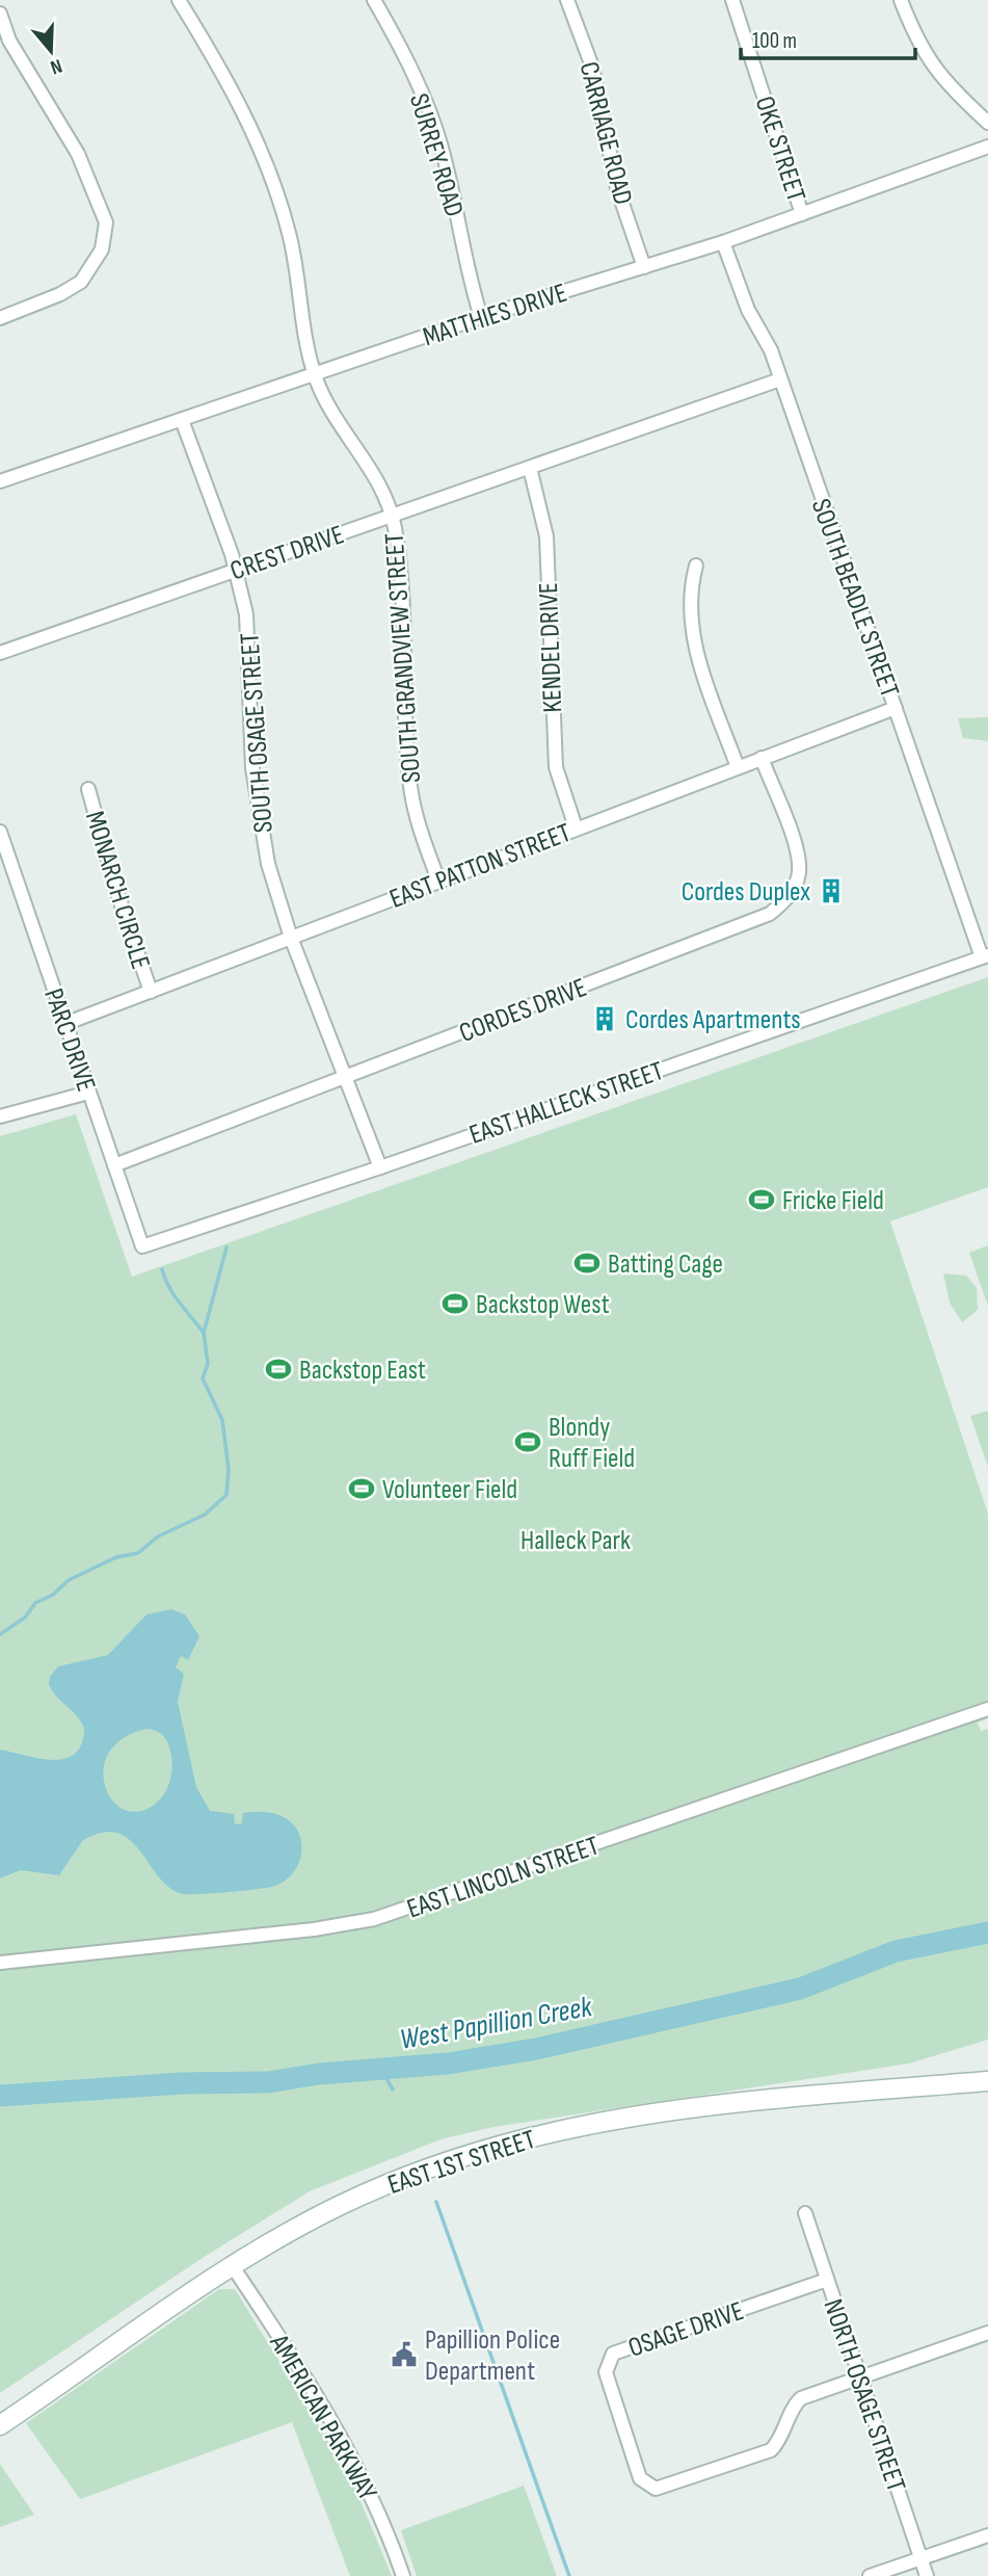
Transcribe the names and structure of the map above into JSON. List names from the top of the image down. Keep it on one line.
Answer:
{"streets":{"main road":["EAST 1ST STREET"],"street":["CARRIAGE ROAD","OKE STREET","SURREY ROAD","MATTHIES DRIVE","CREST DRIVE","SOUTH BEADLE STREET","KENDEL DRIVE","SOUTH GRANDVIEW STREET","SOUTH OSAGE STREET","EAST PATTON STREET","MONARCH CIRCLE","CORDES DRIVE","PARC DRIVE","EAST HALLECK STREET","EAST LINCOLN STREET","OSAGE DRIVE","NORTH OSAGE STREET","AMERICAN PARKWAY"]},"crossings":[["CARRIAGE ROAD","MATTHIES DRIVE"],["OKE STREET","MATTHIES DRIVE"],["SURREY ROAD","MATTHIES DRIVE"],["MATTHIES DRIVE","SOUTH BEADLE STREET"],["MATTHIES DRIVE","SOUTH GRANDVIEW STREET"],["MATTHIES DRIVE","SOUTH OSAGE STREET"],["CREST DRIVE","SOUTH BEADLE STREET"],["CREST DRIVE","KENDEL DRIVE"],["CREST DRIVE","SOUTH GRANDVIEW STREET"],["CREST DRIVE","SOUTH OSAGE STREET"],["SOUTH BEADLE STREET","EAST PATTON STREET"],["SOUTH BEADLE STREET","EAST HALLECK STREET"],["KENDEL DRIVE","EAST PATTON STREET"],["SOUTH GRANDVIEW STREET","EAST PATTON STREET"],["SOUTH OSAGE STREET","EAST PATTON STREET"],["SOUTH OSAGE STREET","CORDES DRIVE"],["SOUTH OSAGE STREET","EAST HALLECK STREET"],["EAST PATTON STREET","MONARCH CIRCLE"],["EAST PATTON STREET","CORDES DRIVE"],["EAST PATTON STREET","PARC DRIVE"],["CORDES DRIVE","PARC DRIVE"],["PARC DRIVE","EAST HALLECK STREET"],["EAST 1ST STREET","AMERICAN PARKWAY"],["OSAGE DRIVE","NORTH OSAGE STREET"]],"water":["West Papillion Creek"],"parks":["Halleck Park"],"places":{"building":["Cordes Duplex","Cordes Apartments"],"sports":["Fricke Field","Batting Cage","Backstop West","Backstop East","Blondy Ruff Field","Volunteer Field"],"public building":["Papillion Police Department"]},"scale_bar":"100 m","north":"bottom"}
